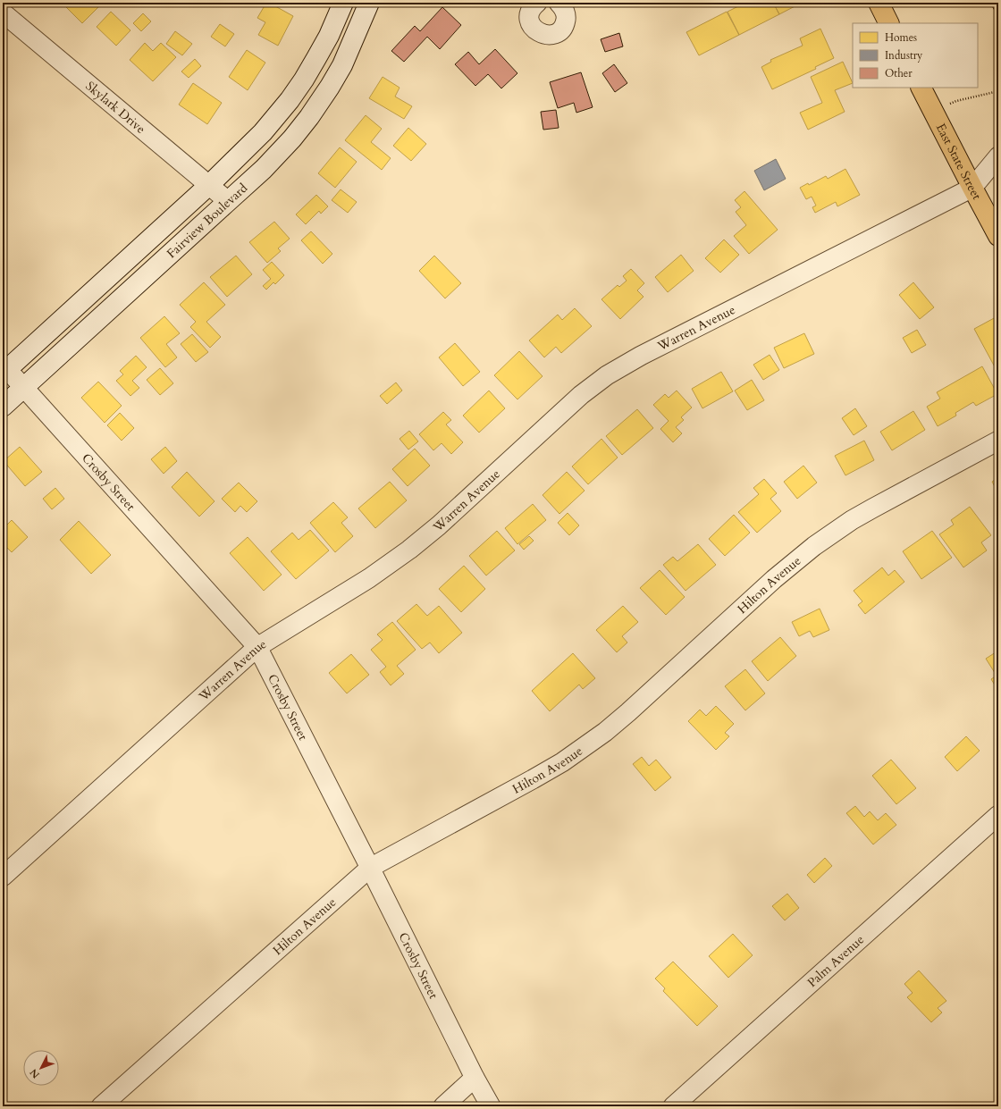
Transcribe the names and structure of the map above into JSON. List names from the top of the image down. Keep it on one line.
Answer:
{"streets":{"main road":["East State Street"],"street":["Skylark Drive","Fairview Boulevard","Warren Avenue","Crosby Street","Hilton Avenue","Palm Avenue"]},"crossings":[["Skylark Drive","Fairview Boulevard"],["East State Street","Warren Avenue"],["Fairview Boulevard","Crosby Street"],["Warren Avenue","Crosby Street"],["Crosby Street","Hilton Avenue"]],"legend":["Homes","Industry","Other"],"north":"bottom left"}
